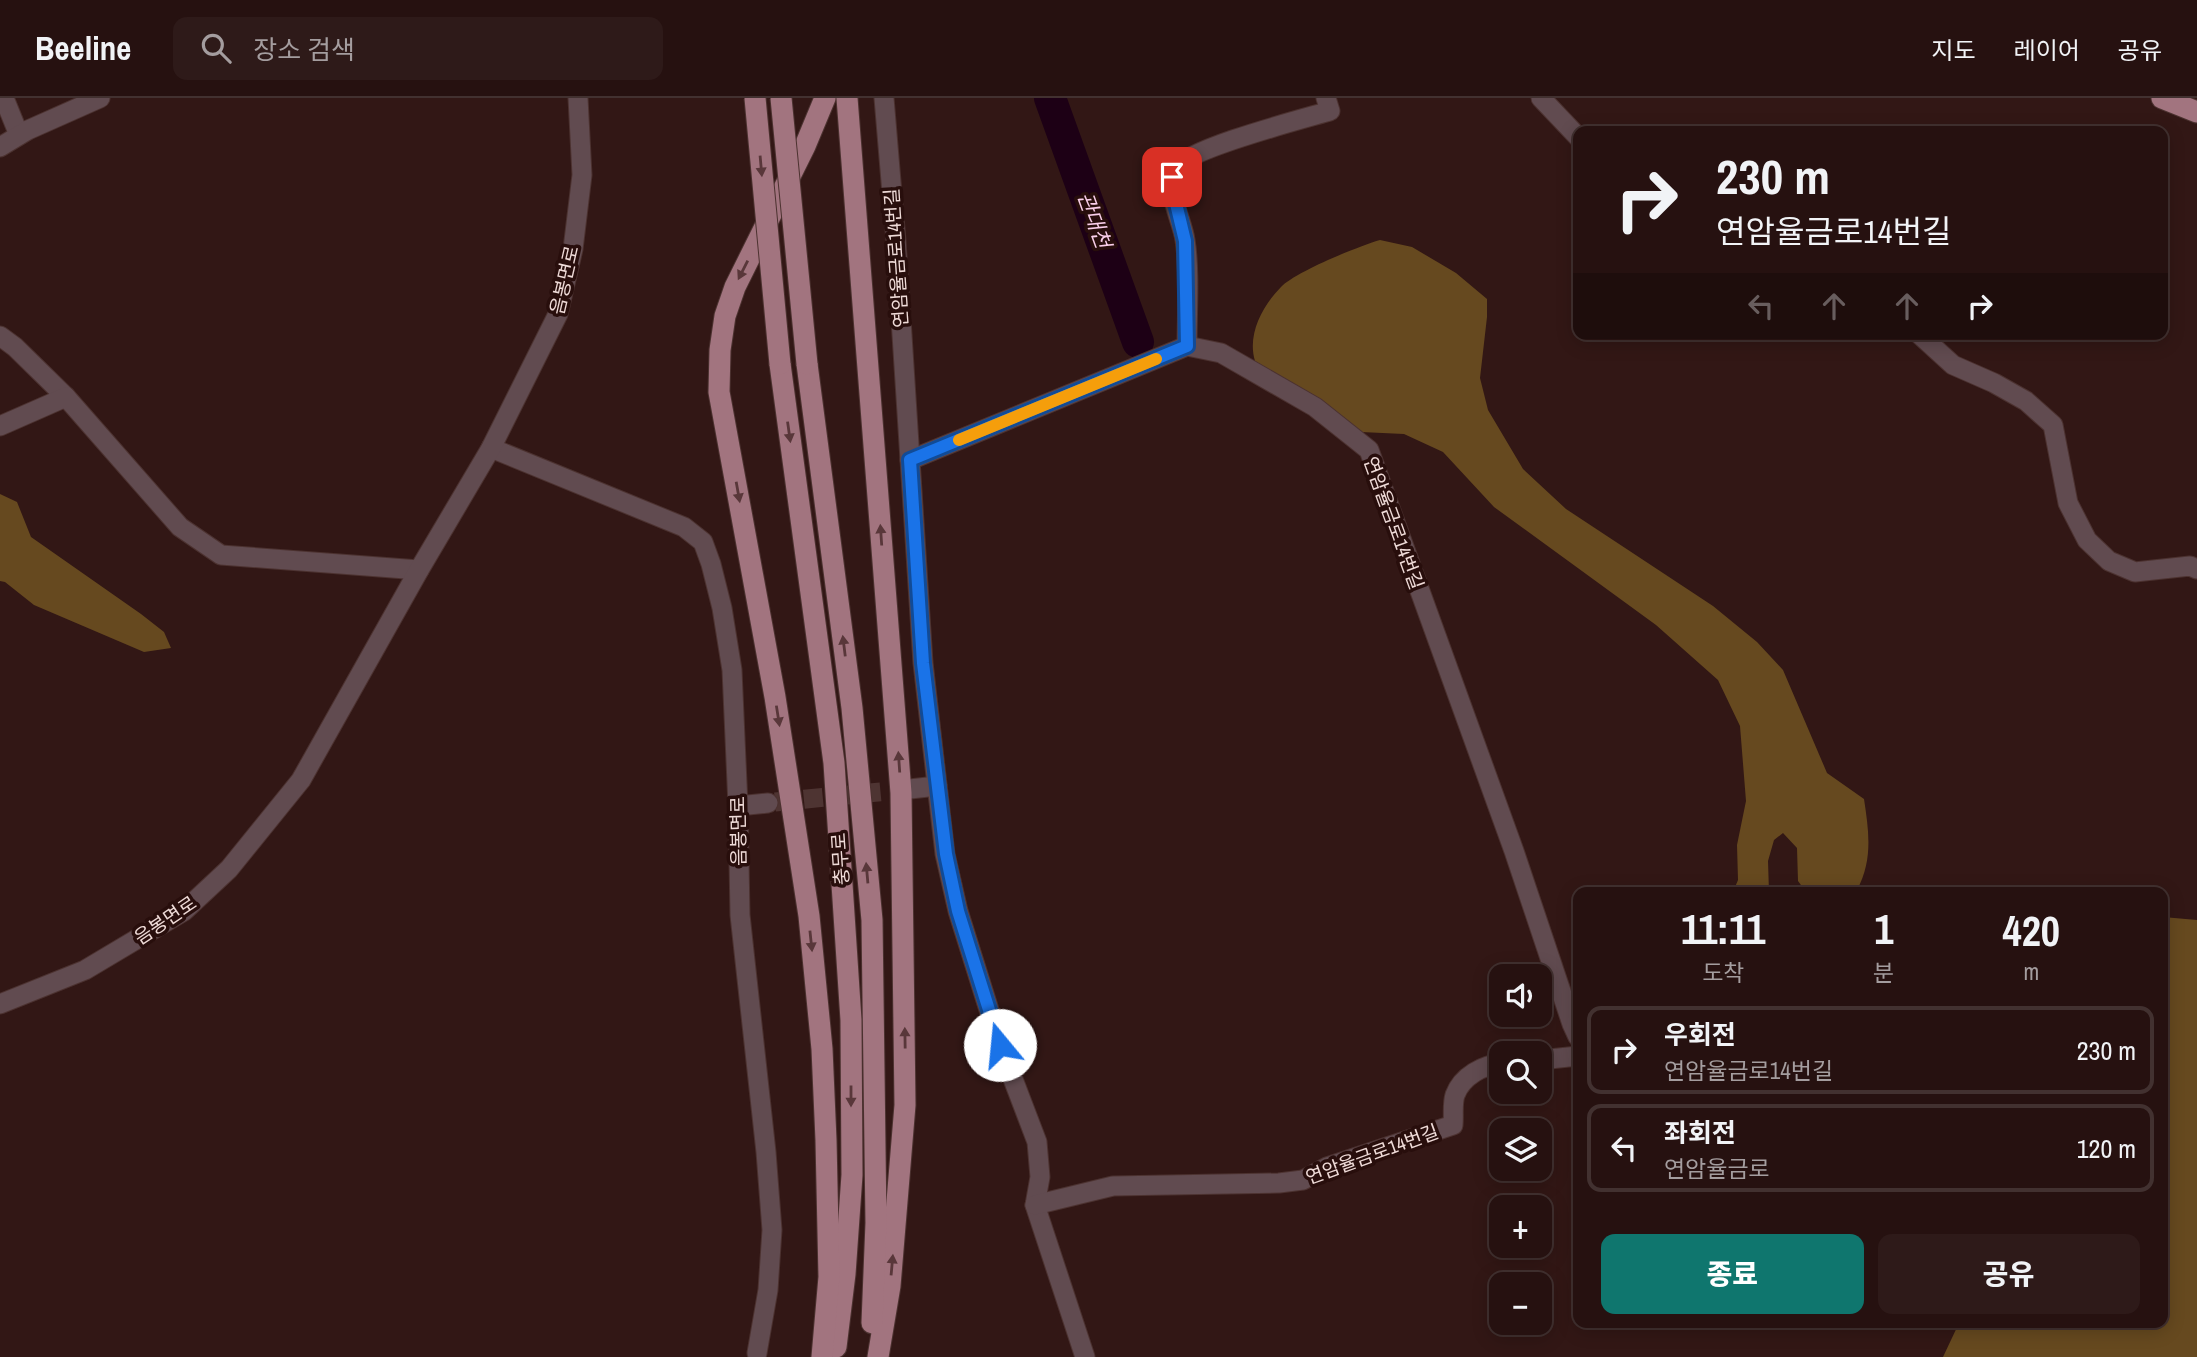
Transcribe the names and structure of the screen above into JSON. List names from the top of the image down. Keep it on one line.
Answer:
{"streets":{"main road":["충무로"],"street":["연암율금로14번길","음봉면로"]},"water":["관대천"],"page":{"header":"Beeline","search":"장소 검색","nav":["지도","레이어","공유"],"turn":["230 m","연암율금로14번길"],"eta":["11:11","도착","1","분","420","m"],"map_buttons":["+","−"],"list":[{"name":"우회전","note":"연암율금로14번길","value":"230 m"},{"name":"좌회전","note":"연암율금로","value":"120 m"}],"buttons":["종료","공유"]}}
